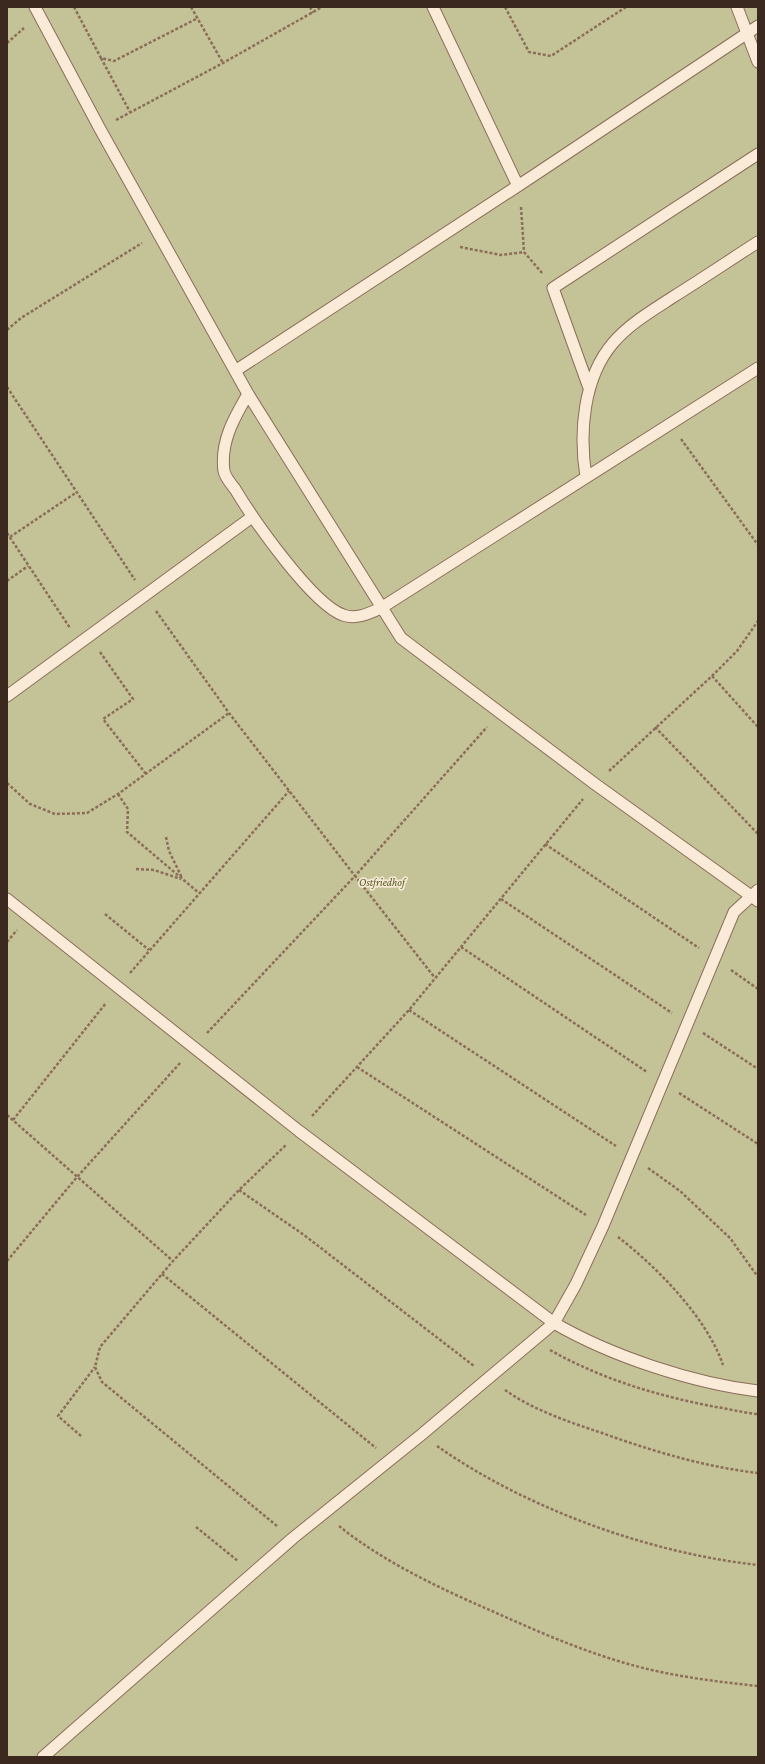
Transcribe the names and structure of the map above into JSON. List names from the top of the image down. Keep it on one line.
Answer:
{"parks":["Ostfriedhof"]}
